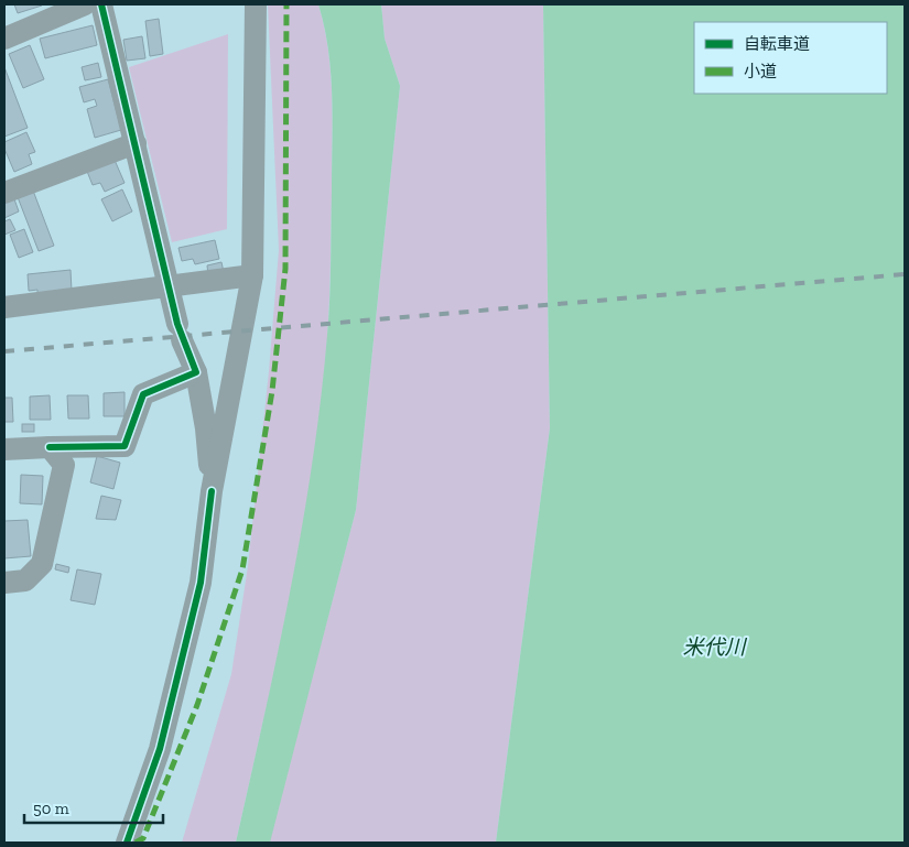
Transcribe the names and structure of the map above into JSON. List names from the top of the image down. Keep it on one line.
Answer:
{"water":["米代川"],"legend":["自転車道","小道"],"scale_bar":"50 m"}
